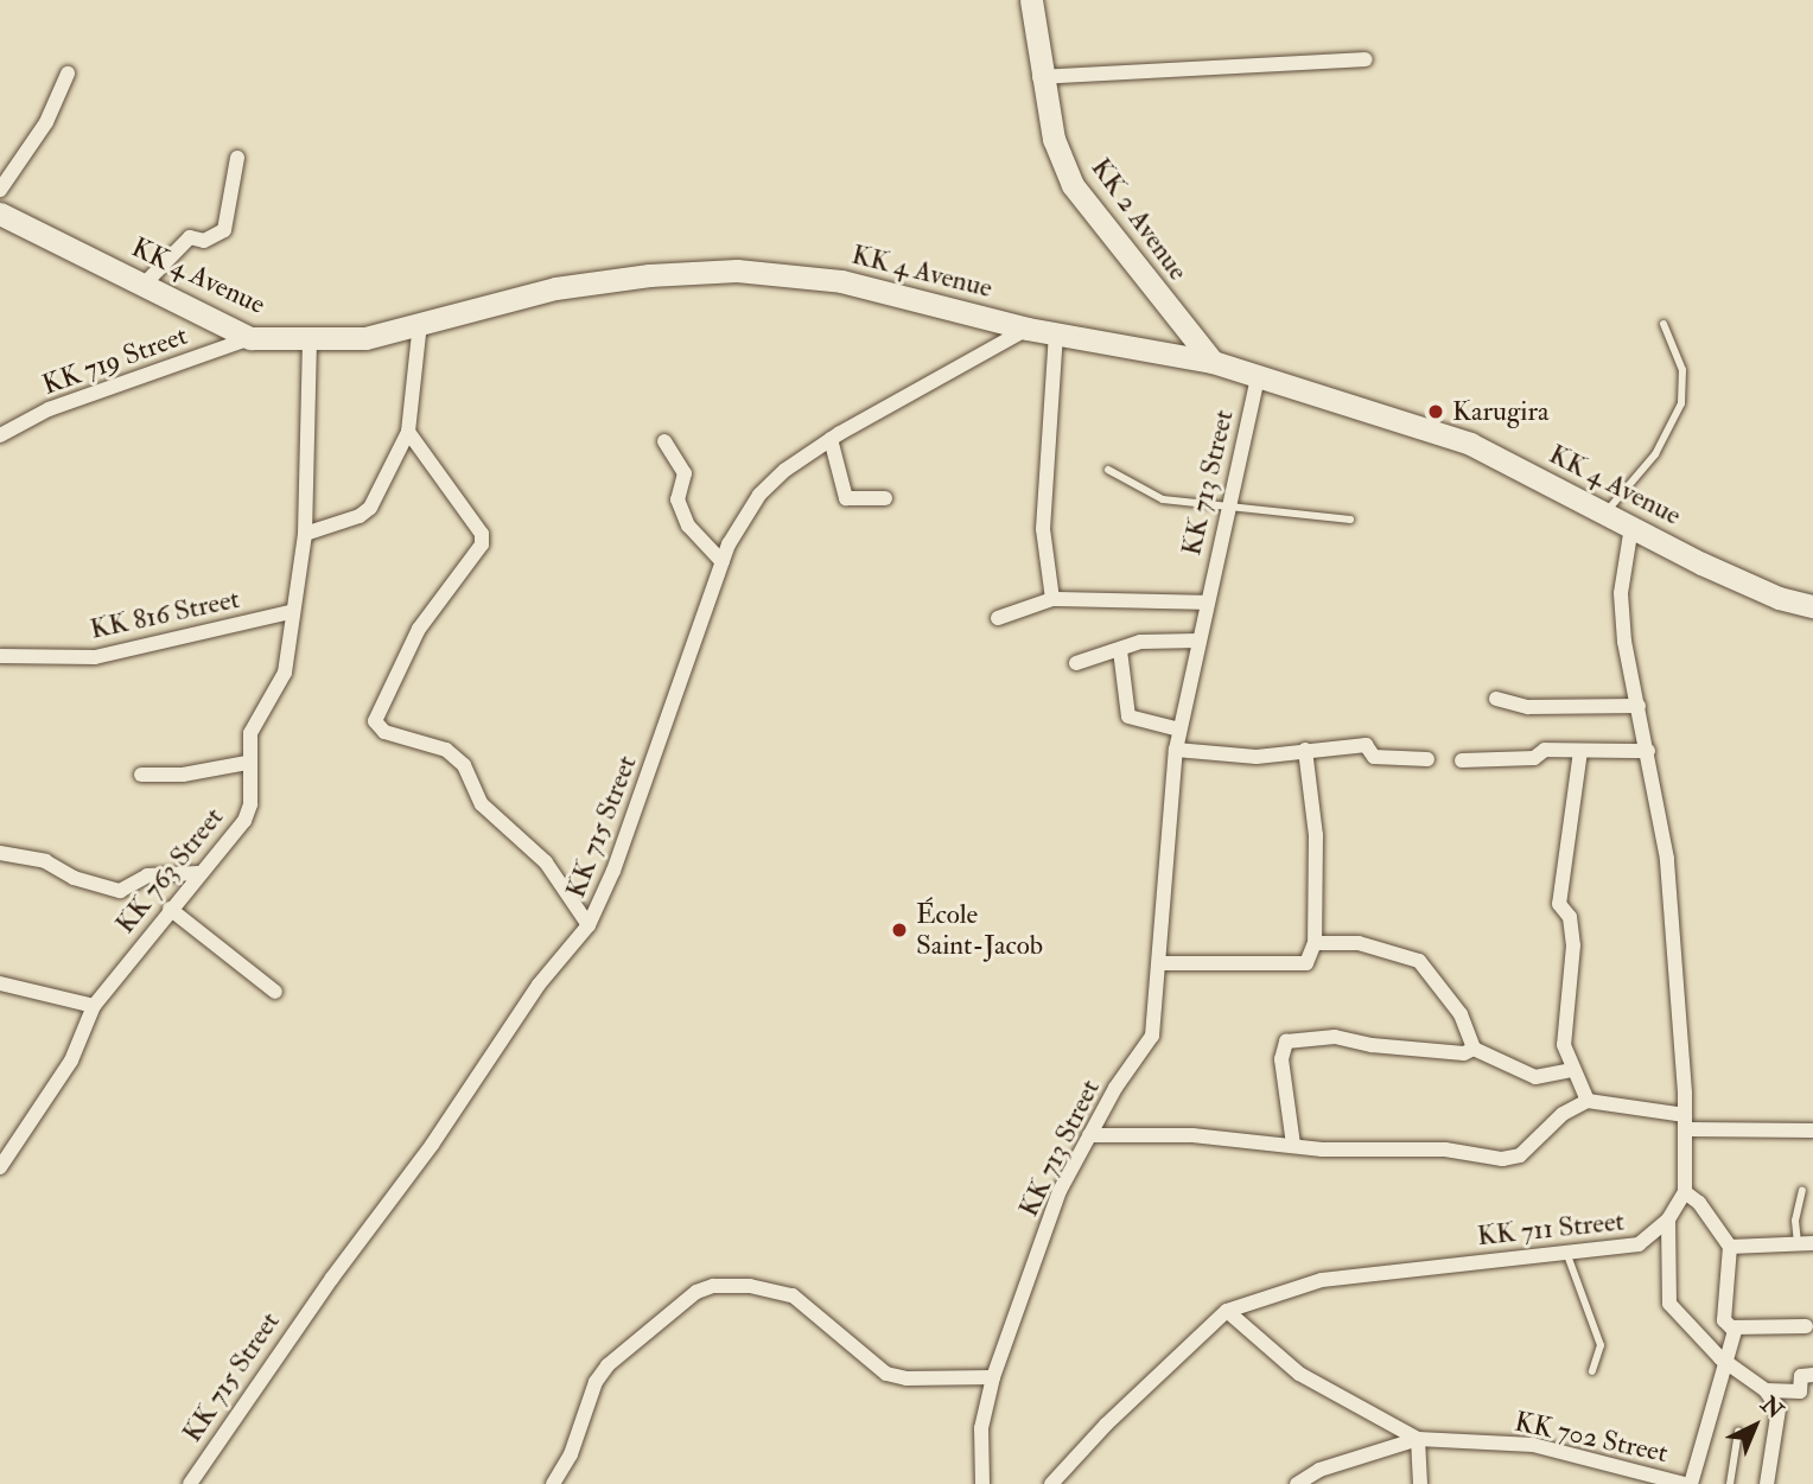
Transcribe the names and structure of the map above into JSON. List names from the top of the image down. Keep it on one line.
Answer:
{"streets":{"main road":["KK 2 Avenue","KK 4 Avenue"],"street":["KK 719 Street","KK 713 Street","KK 816 Street","KK 715 Street","KK 763 Street","KK 711 Street","KK 702 Street"]},"crossings":[["KK 2 Avenue","KK 4 Avenue"],["KK 4 Avenue","KK 719 Street"],["KK 4 Avenue","KK 713 Street"],["KK 4 Avenue","KK 715 Street"],["KK 4 Avenue","KK 763 Street"],["KK 816 Street","KK 763 Street"]],"places":["Karugira","École Saint-Jacob"],"north":"top right"}
